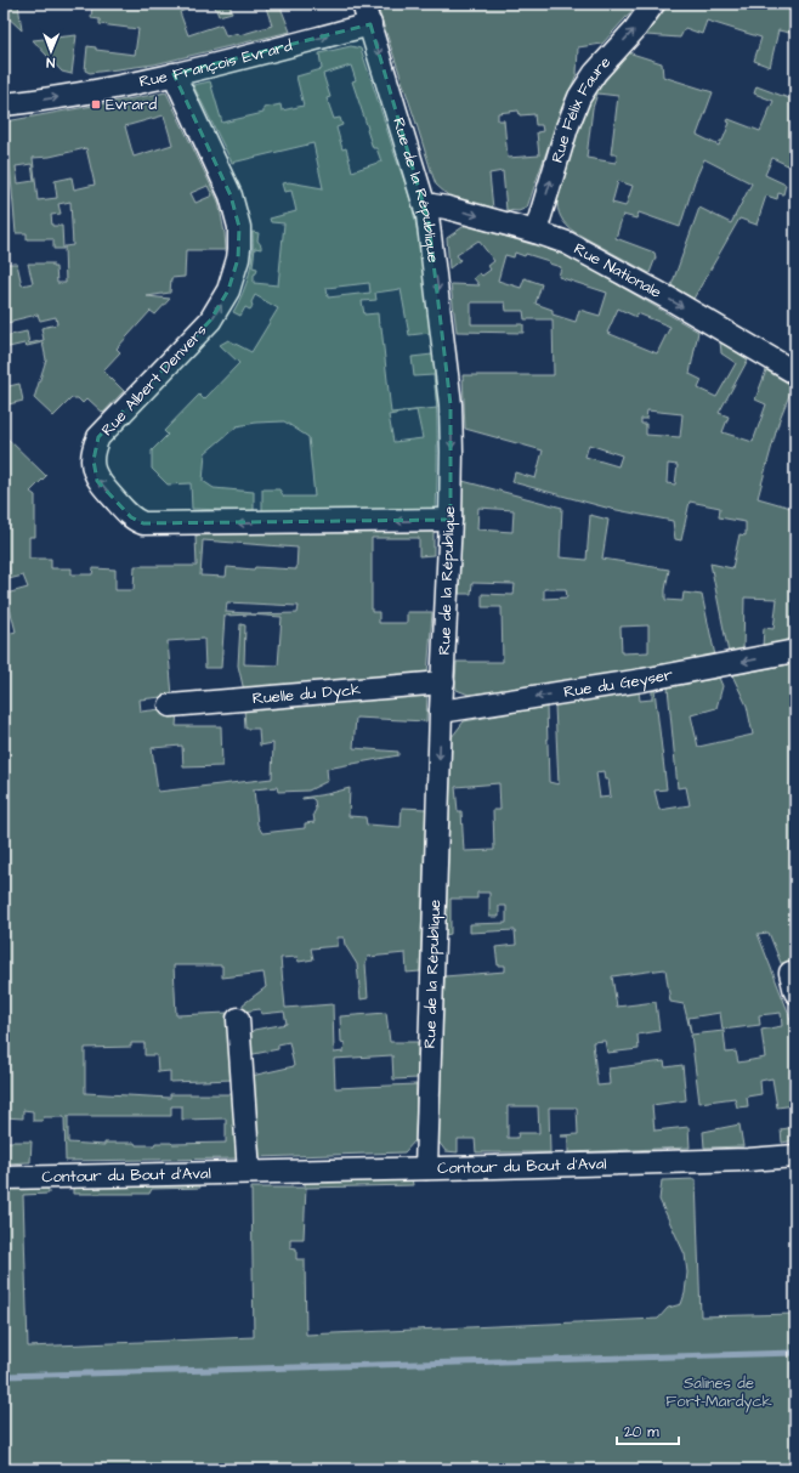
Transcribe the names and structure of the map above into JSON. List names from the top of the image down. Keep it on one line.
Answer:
{"streets":{"street":["Rue François Evrard","Rue Félix Faure","Rue de la République","Rue Nationale","Rue Albert Denvers","Rue du Geyser","Ruelle du Dyck","Contour du Bout d'Aval"]},"crossings":[["Rue François Evrard","Rue de la République"],["Rue François Evrard","Rue Albert Denvers"],["Rue Félix Faure","Rue Nationale"],["Rue de la République","Rue Nationale"],["Rue de la République","Rue Albert Denvers"],["Rue de la République","Rue du Geyser"],["Rue de la République","Ruelle du Dyck"],["Rue de la République","Contour du Bout d'Aval"]],"one_way":["Rue François Evrard","Rue Félix Faure","Rue de la République","Rue Nationale","Rue du Geyser"],"parks":["Salines de Fort-Mardyck"],"places":{"transit":["Evrard"]},"scale_bar":"20 m","north":"bottom"}
